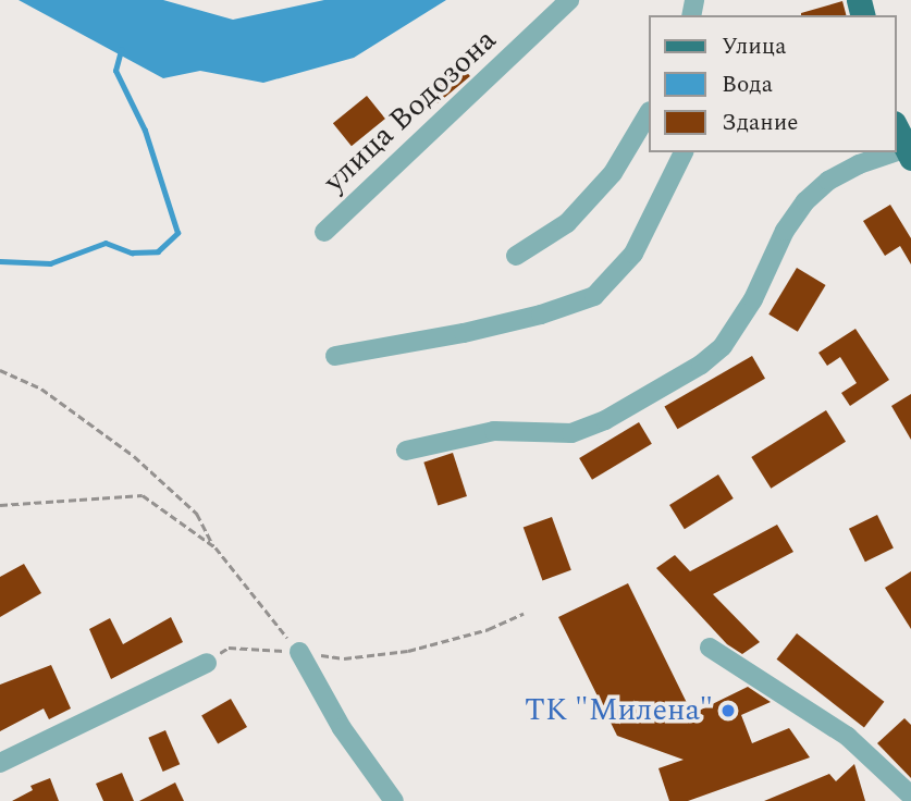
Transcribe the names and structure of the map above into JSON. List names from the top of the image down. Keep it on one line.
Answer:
{"streets":{"street":["улица Водозона"]},"places":["ТК \"Милена\""],"legend":["Улица","Вода","Здание"]}
